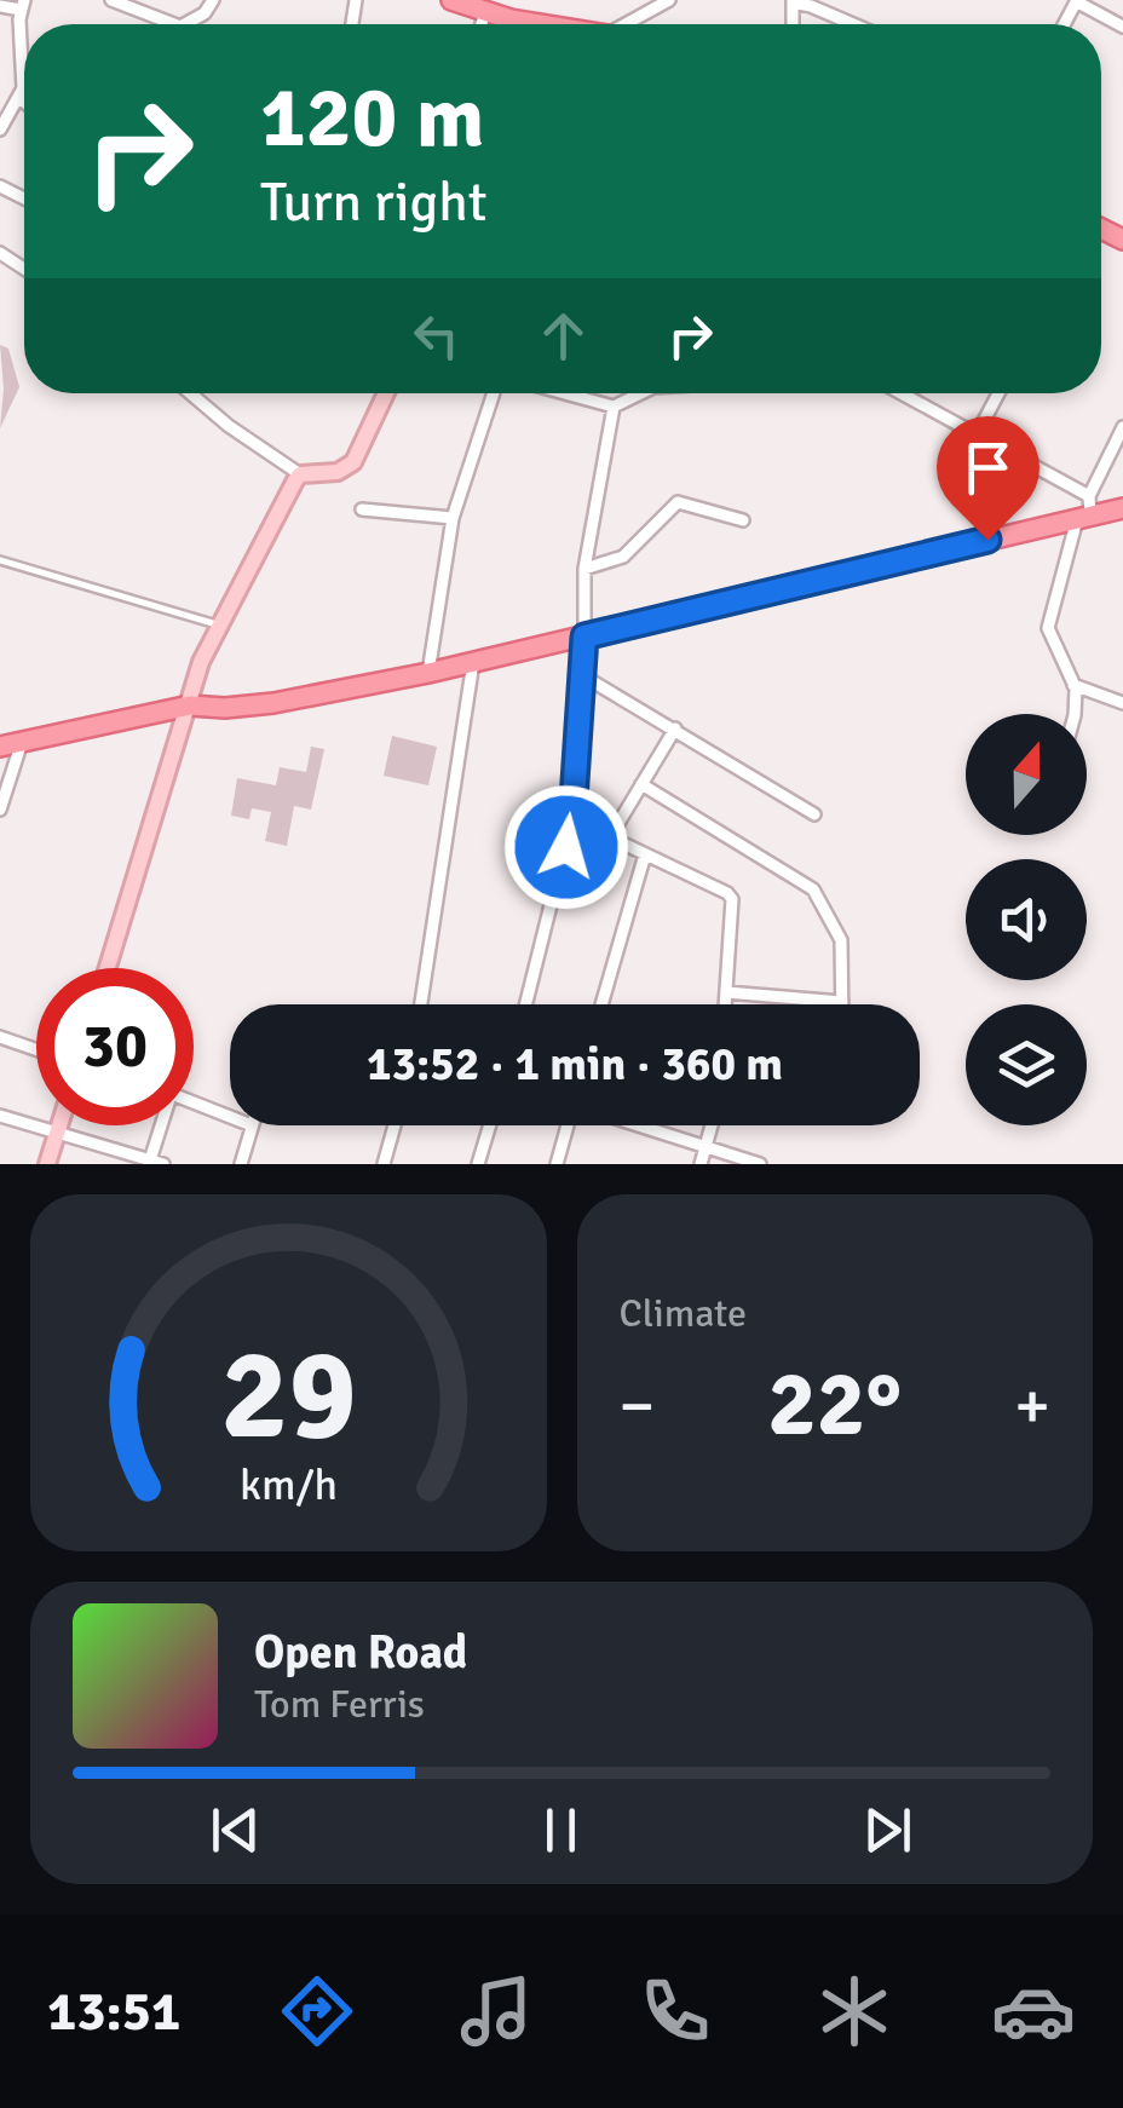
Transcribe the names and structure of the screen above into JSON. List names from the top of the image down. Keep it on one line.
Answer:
{"north":"top","page":{"turn":["120 m","Turn right"],"limit":"30","trip":"13:52 · 1 min · 360 m","tile":"Climate","heat":["−","22°","+"],"song":["Open Road","Tom Ferris"],"tabs":"13:51","gauge":["29","km/h"]}}
